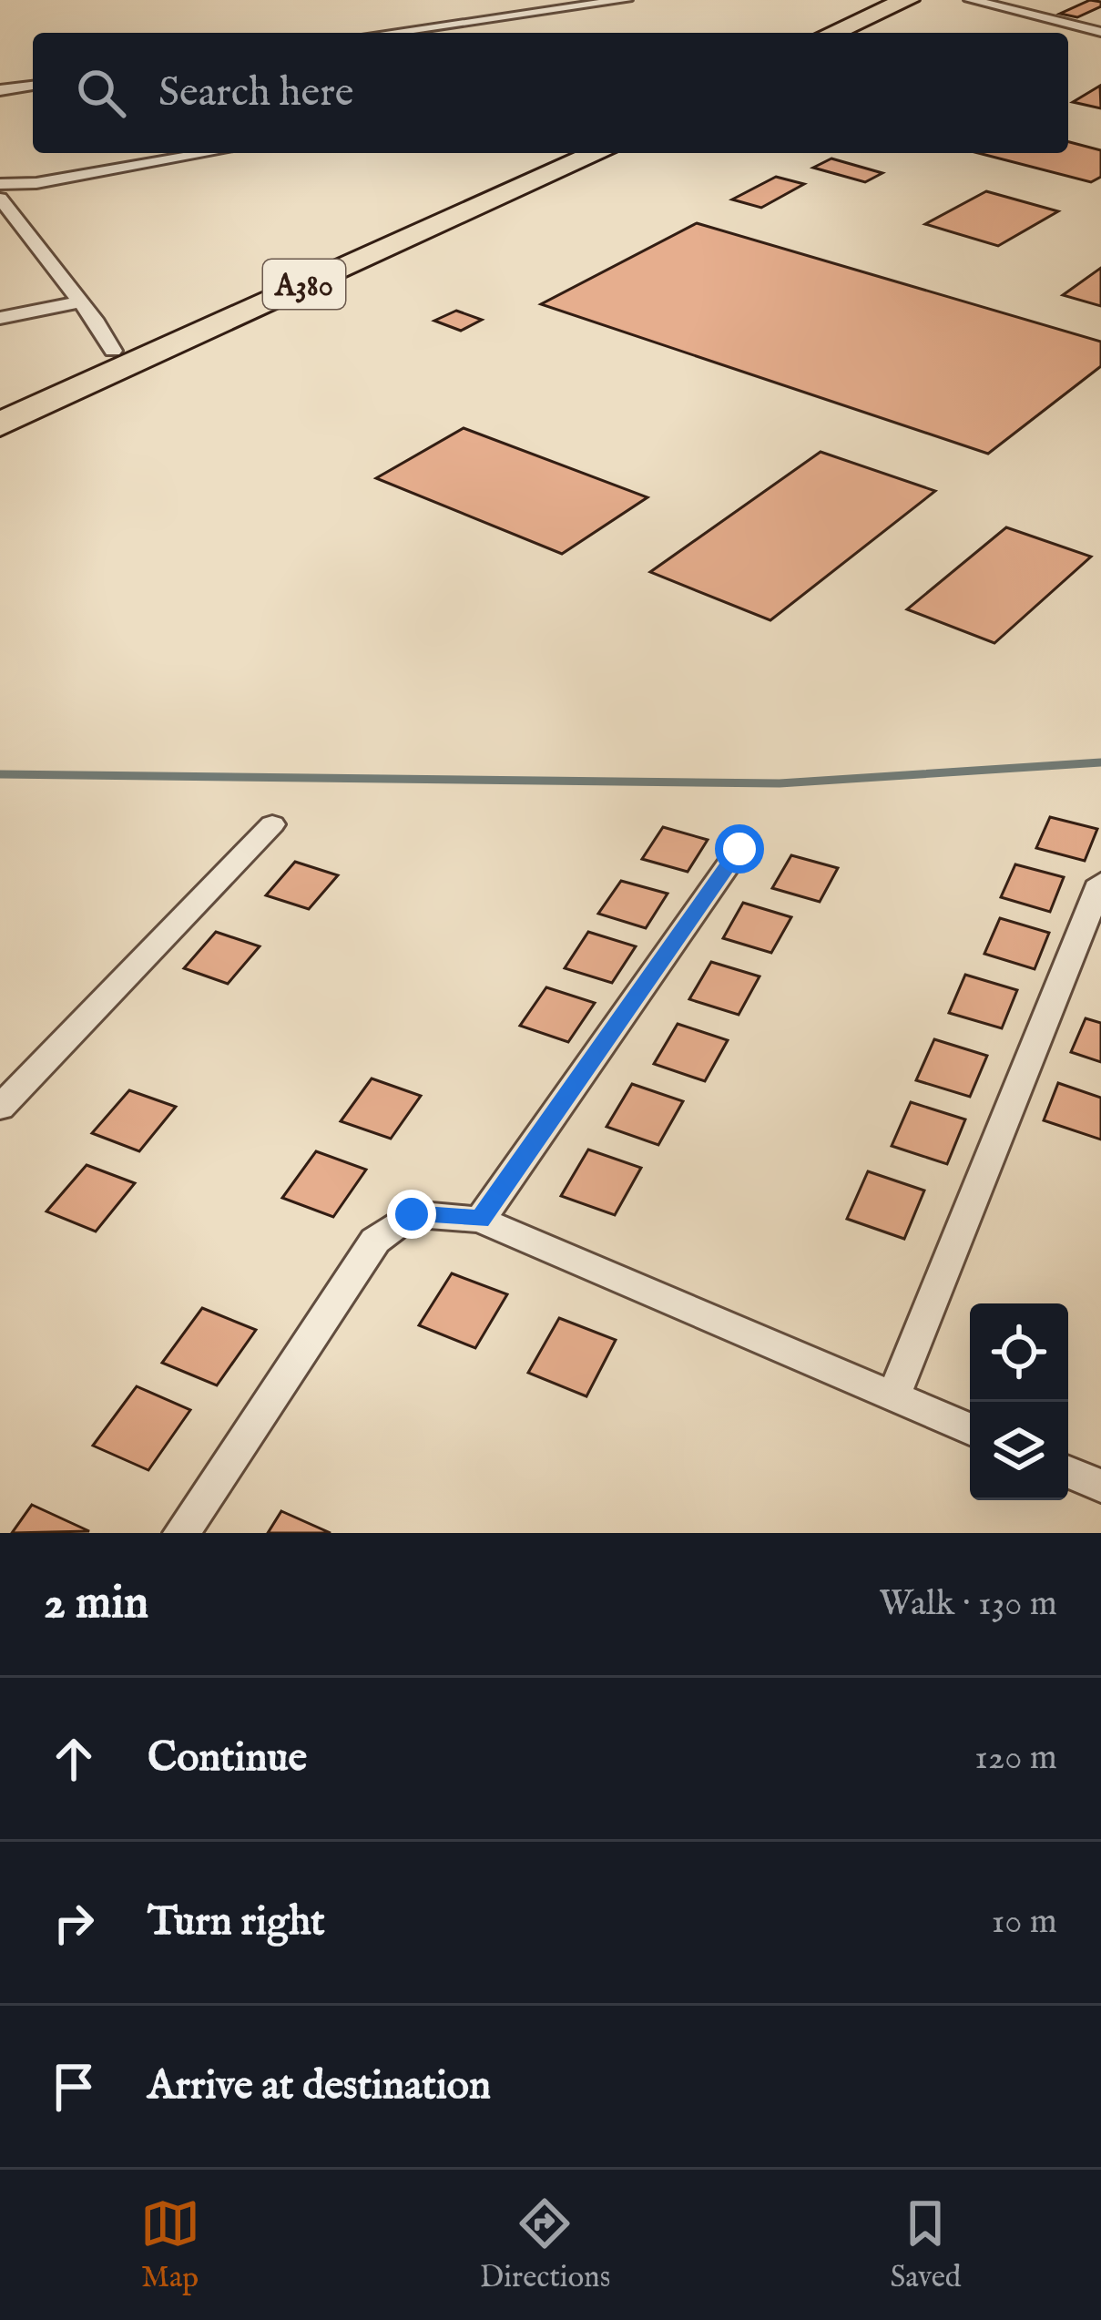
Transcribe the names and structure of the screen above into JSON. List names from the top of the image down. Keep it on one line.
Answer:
{"streets":{"highway":["A380"]},"page":{"search":"Search here","heading":["2 min","Walk · 130 m"],"list":[["Continue","120 m"],["Turn right","10 m"],"Arrive at destination"],"nav":["Map","Directions","Saved"]}}
